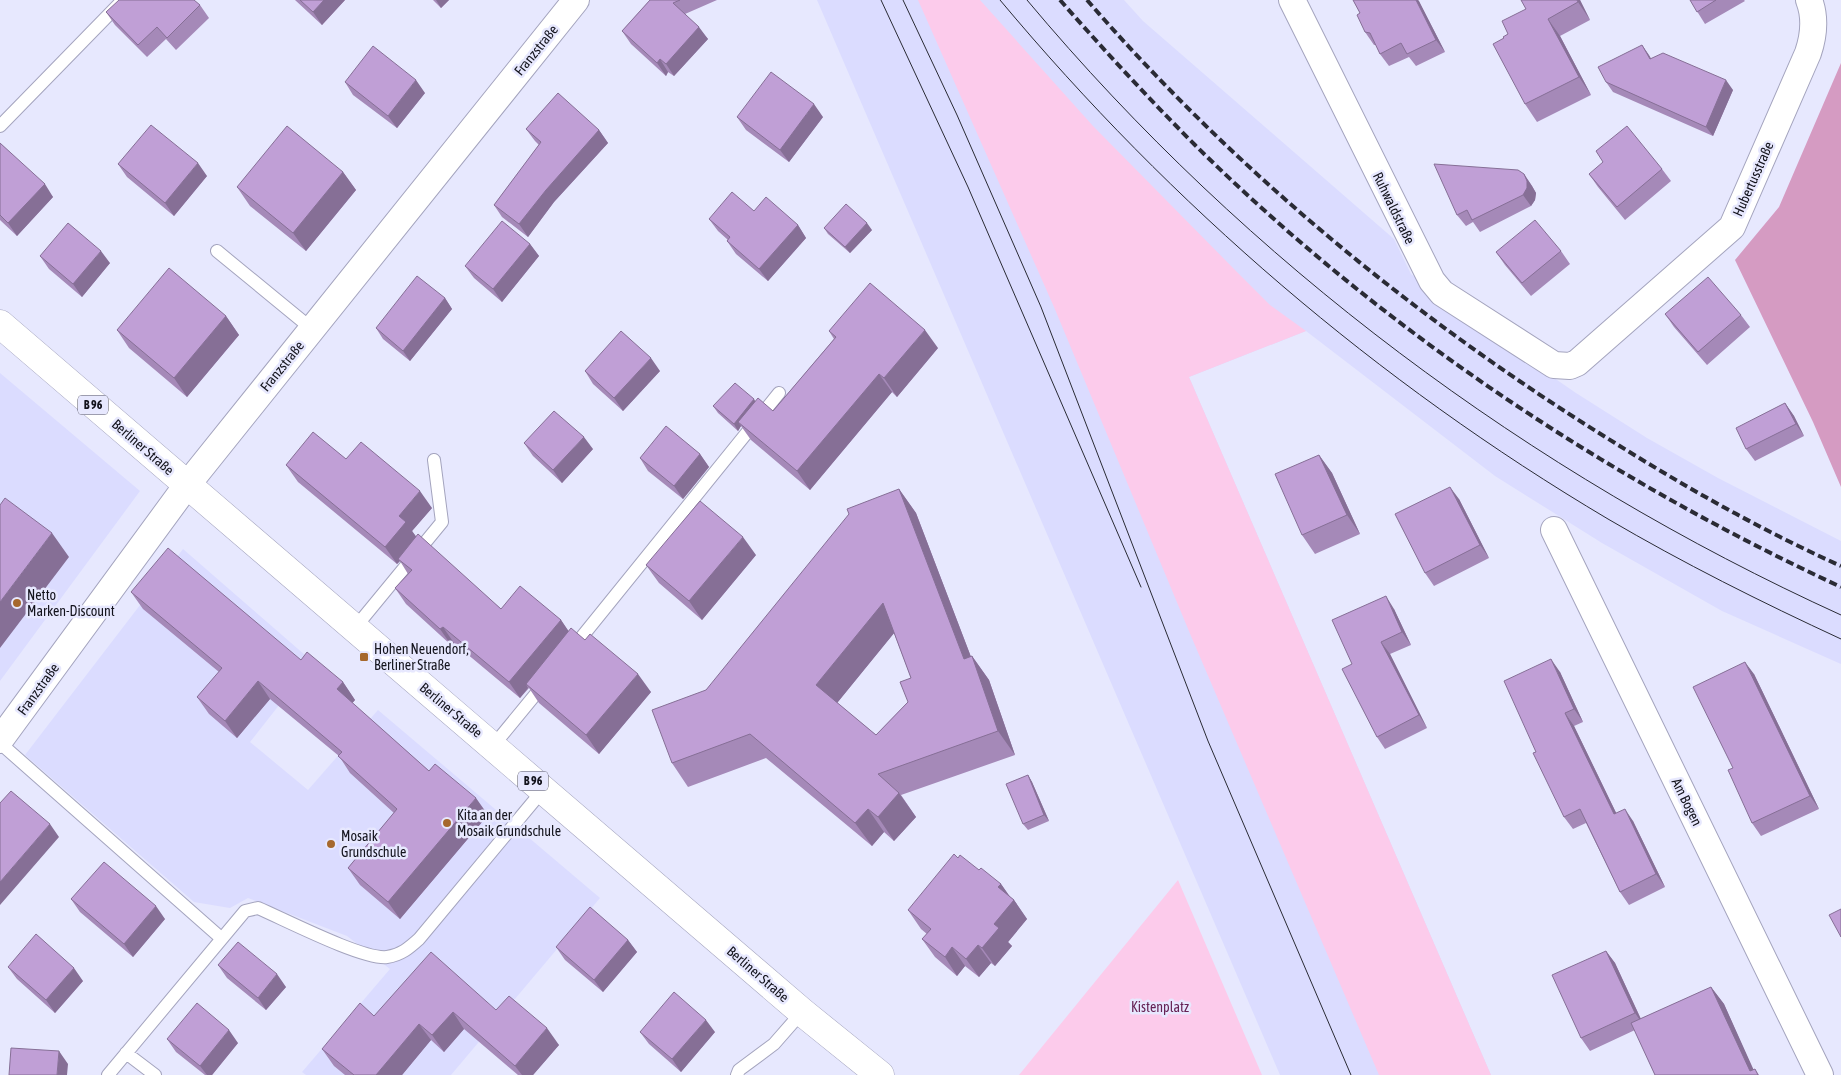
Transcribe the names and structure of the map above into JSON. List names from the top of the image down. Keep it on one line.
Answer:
{"streets":{"main road":["B 96","Berliner Straße"],"street":["Franzstraße","Hubertusstraße","Ruhwaldstraße","Am Bogen"]},"crossings":[["Franzstraße","Berliner Straße"],["Hubertusstraße","Ruhwaldstraße"]],"parks":["Kistenplatz"],"places":{"other":["Netto Marken-Discount","Kita an der Mosaik Grundschule","Mosaik Grundschule"],"transit":["Hohen Neuendorf, Berliner Straße"]}}
